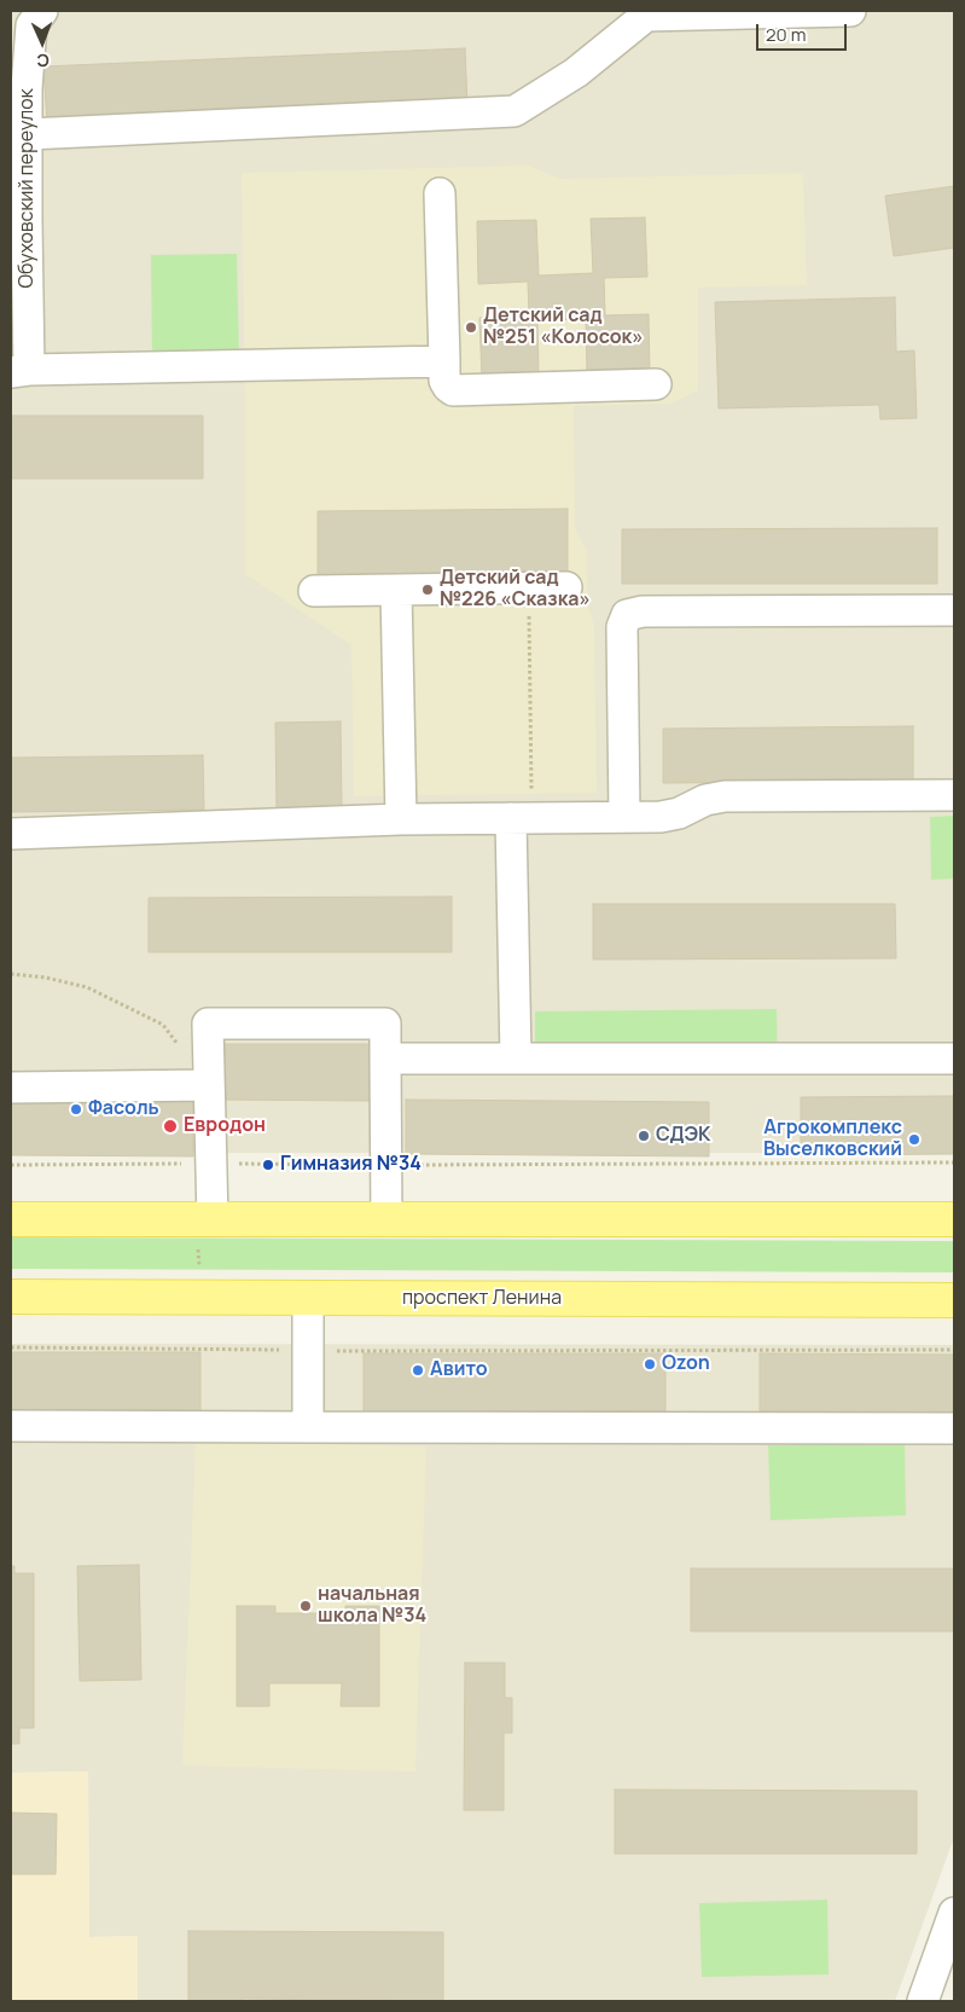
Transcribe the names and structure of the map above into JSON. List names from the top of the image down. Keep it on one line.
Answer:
{"streets":{"main road":["проспект Ленина"],"street":["Обуховский переулок"]},"places":["Детский сад №251 «Колосок»","Детский сад №226 «Сказка»","Фасоль","Евродон","СДЭК","Агрокомплекс Выселковский","Гимназия №34","Ozon","Авито","начальная школа №34"],"scale_bar":"20 m","north":"bottom"}
